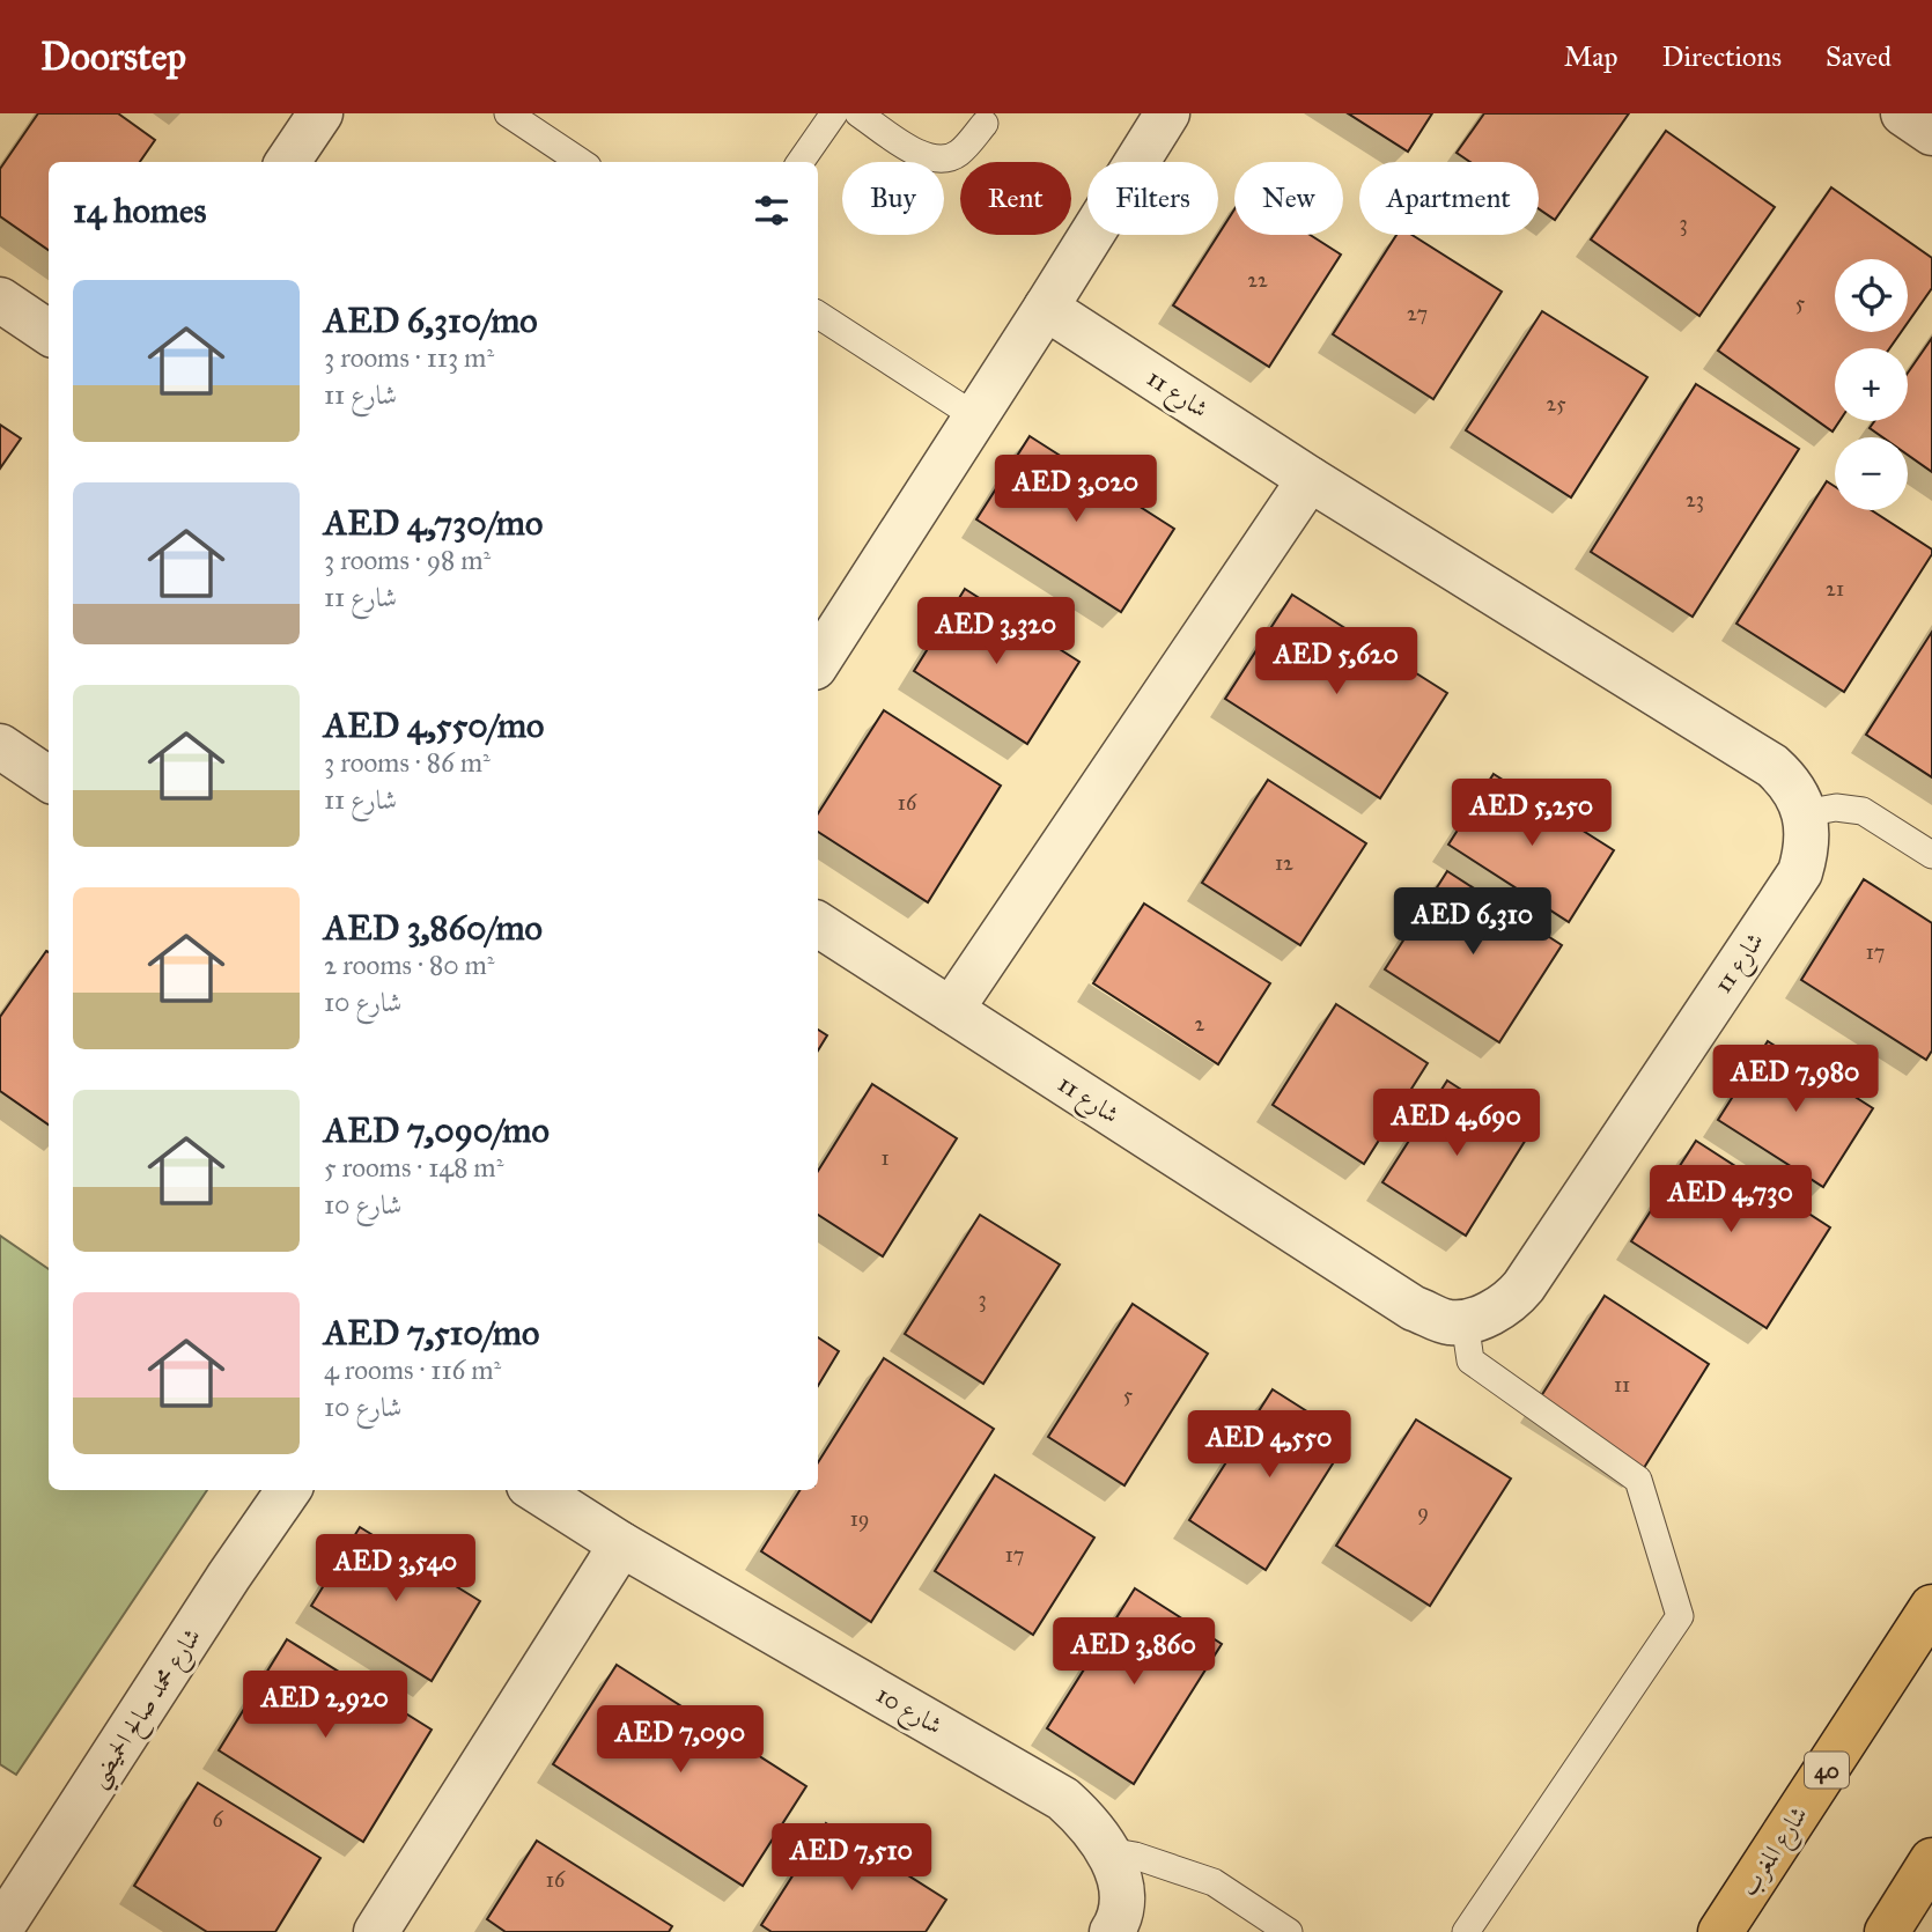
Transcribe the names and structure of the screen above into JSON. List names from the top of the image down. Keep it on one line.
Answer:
{"streets":{"highway":["40","شارع المغرب"],"street":["شارع 11","شارع محمد صالح الحميضي","شارع 10"]},"house_numbers":["3","22","5","27","25","23","21","16","12","17","2","1","3","11","5","9","19","17","6","16"],"page":{"header":"Doorstep","nav":["Map","Directions","Saved"],"chip":["Buy","Rent","Filters","New","Apartment"],"heading":"14 homes","map_buttons":["+","−"],"list":[{"name":"AED 6,310/mo","note":"3 rooms · 113 m² · شارع 11"},{"name":"AED 4,730/mo","note":"3 rooms · 98 m² · شارع 11"},{"name":"AED 4,550/mo","note":"3 rooms · 86 m² · شارع 11"},{"name":"AED 3,860/mo","note":"2 rooms · 80 m² · شارع 10"},{"name":"AED 7,090/mo","note":"5 rooms · 148 m² · شارع 10"},{"name":"AED 7,510/mo","note":"4 rooms · 116 m² · شارع 10"}],"price":["AED 3,020","AED 3,320","AED 5,620","AED 5,250","AED 6,310","AED 7,980","AED 4,690","AED 4,730","AED 4,550","AED 3,540","AED 3,860","AED 2,920","AED 7,090","AED 7,510"]}}
